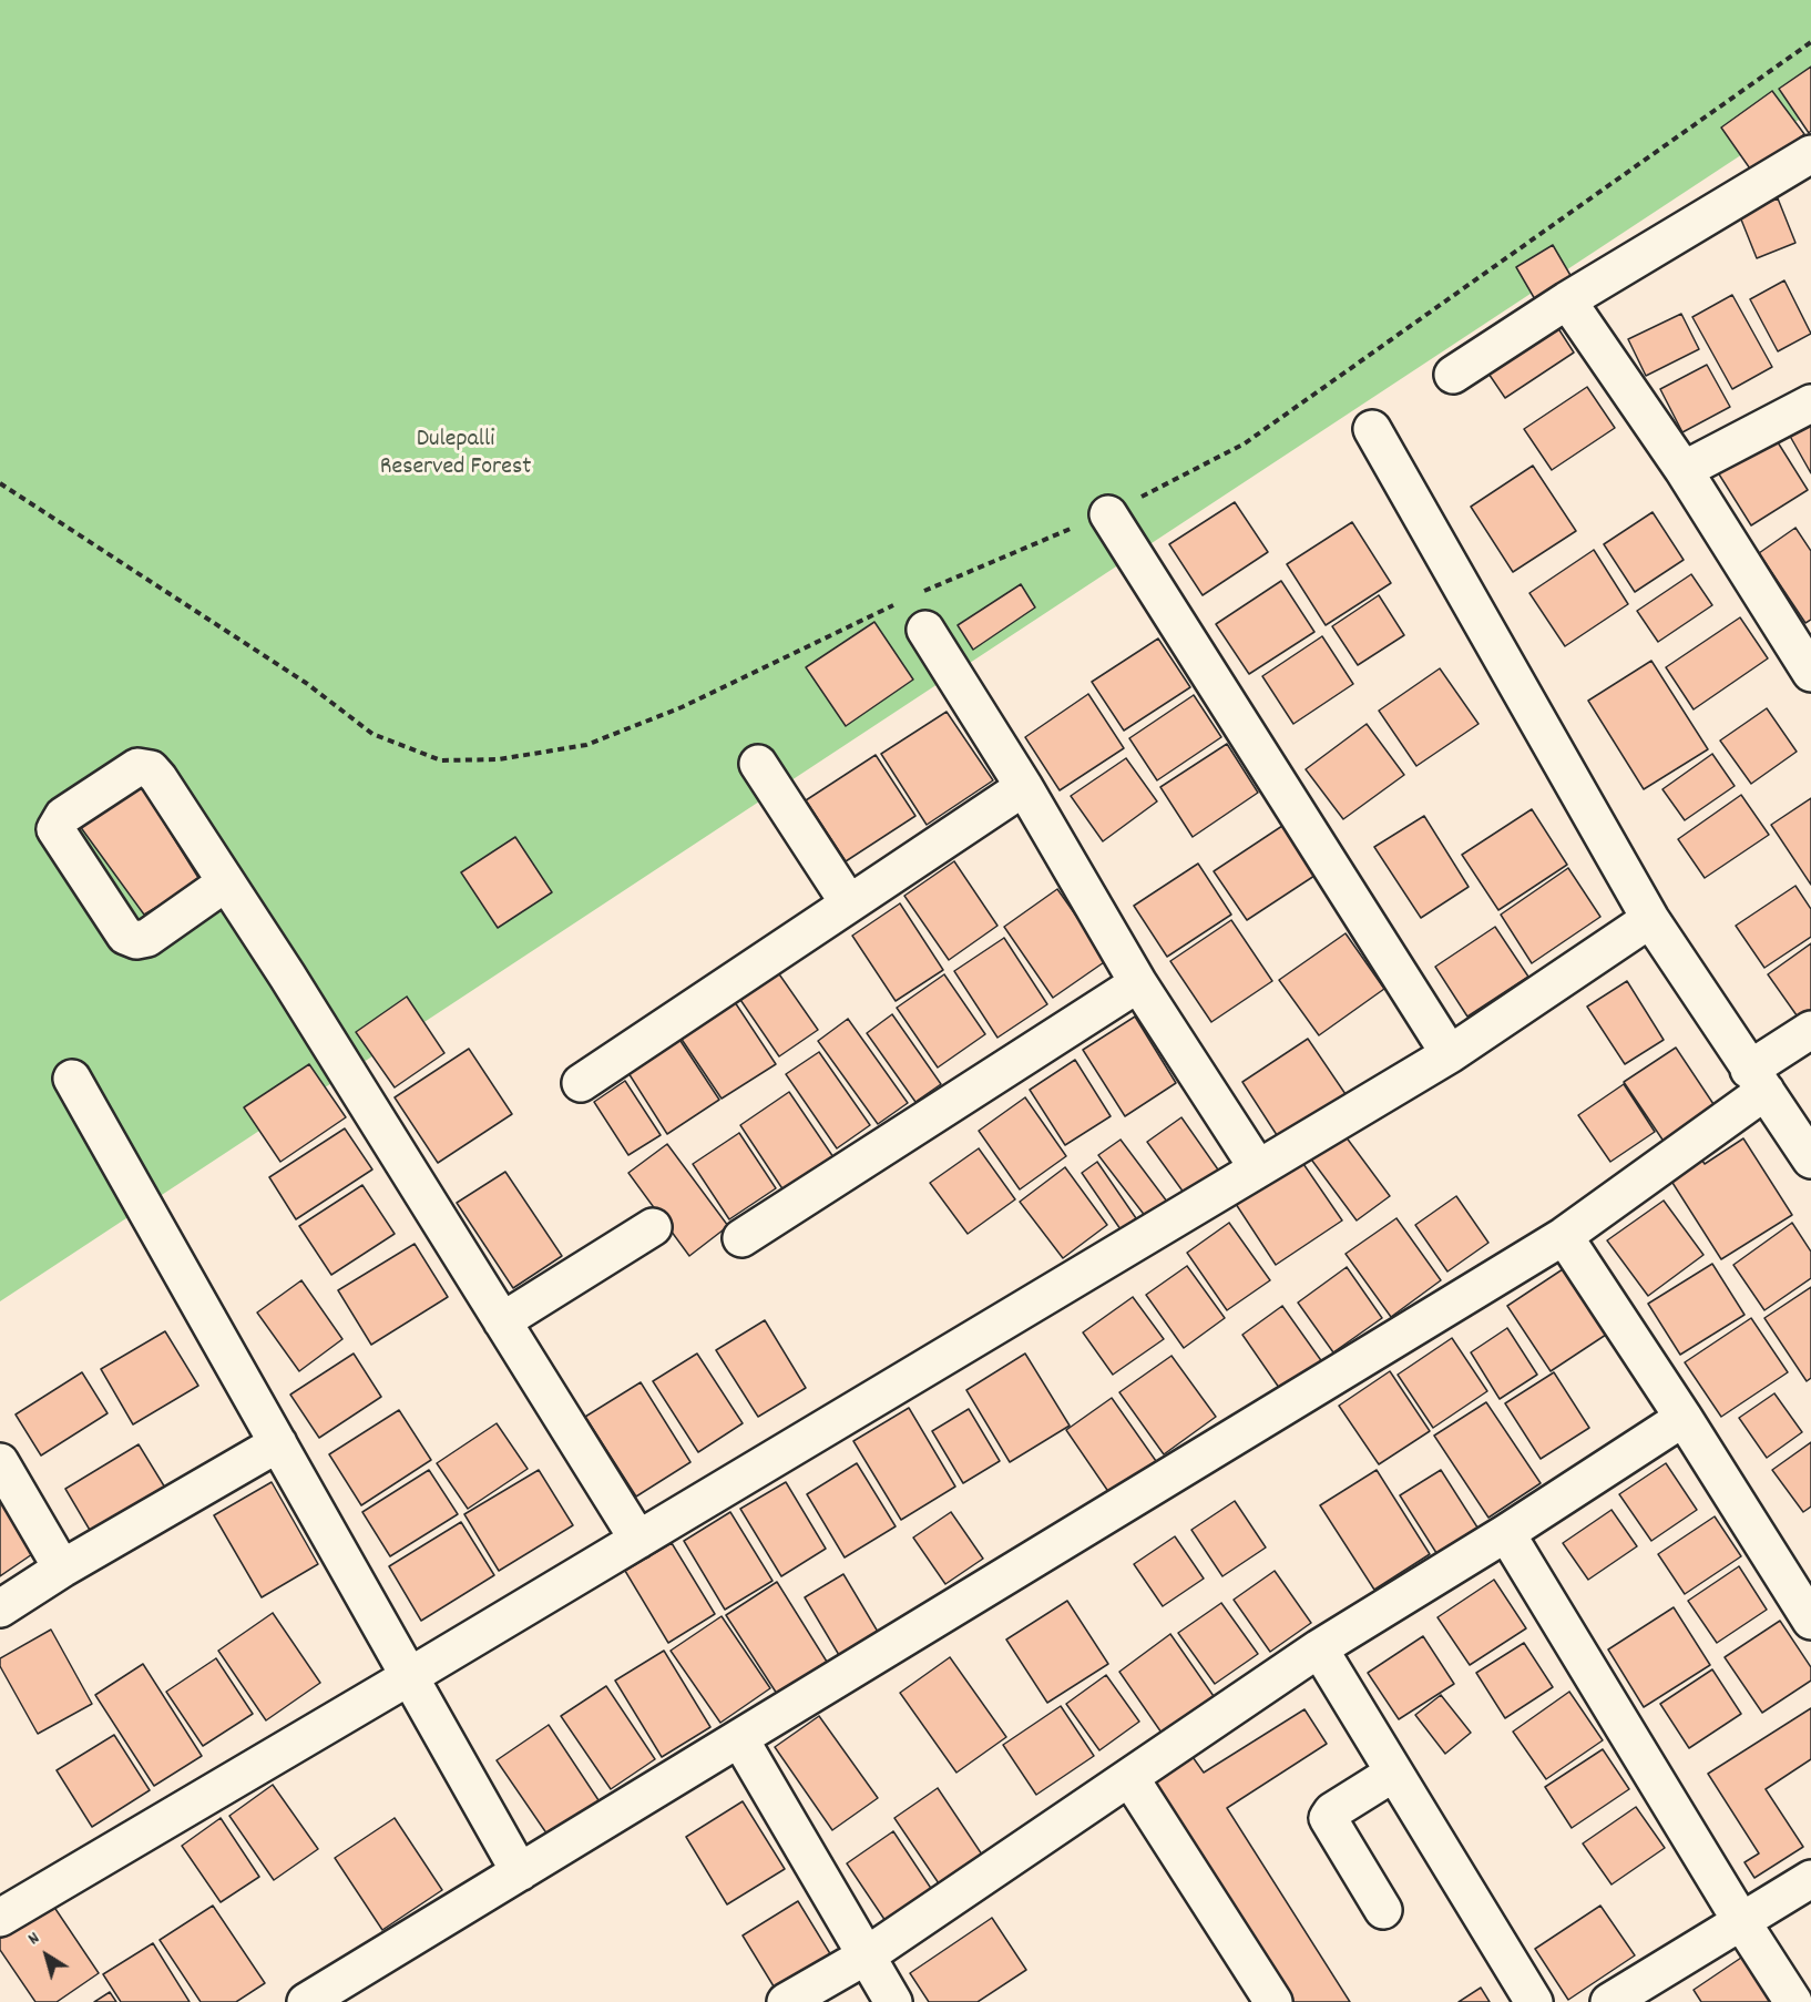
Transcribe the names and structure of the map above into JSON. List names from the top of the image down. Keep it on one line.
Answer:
{"parks":["Dulepalli Reserved Forest"],"north":"top left"}
